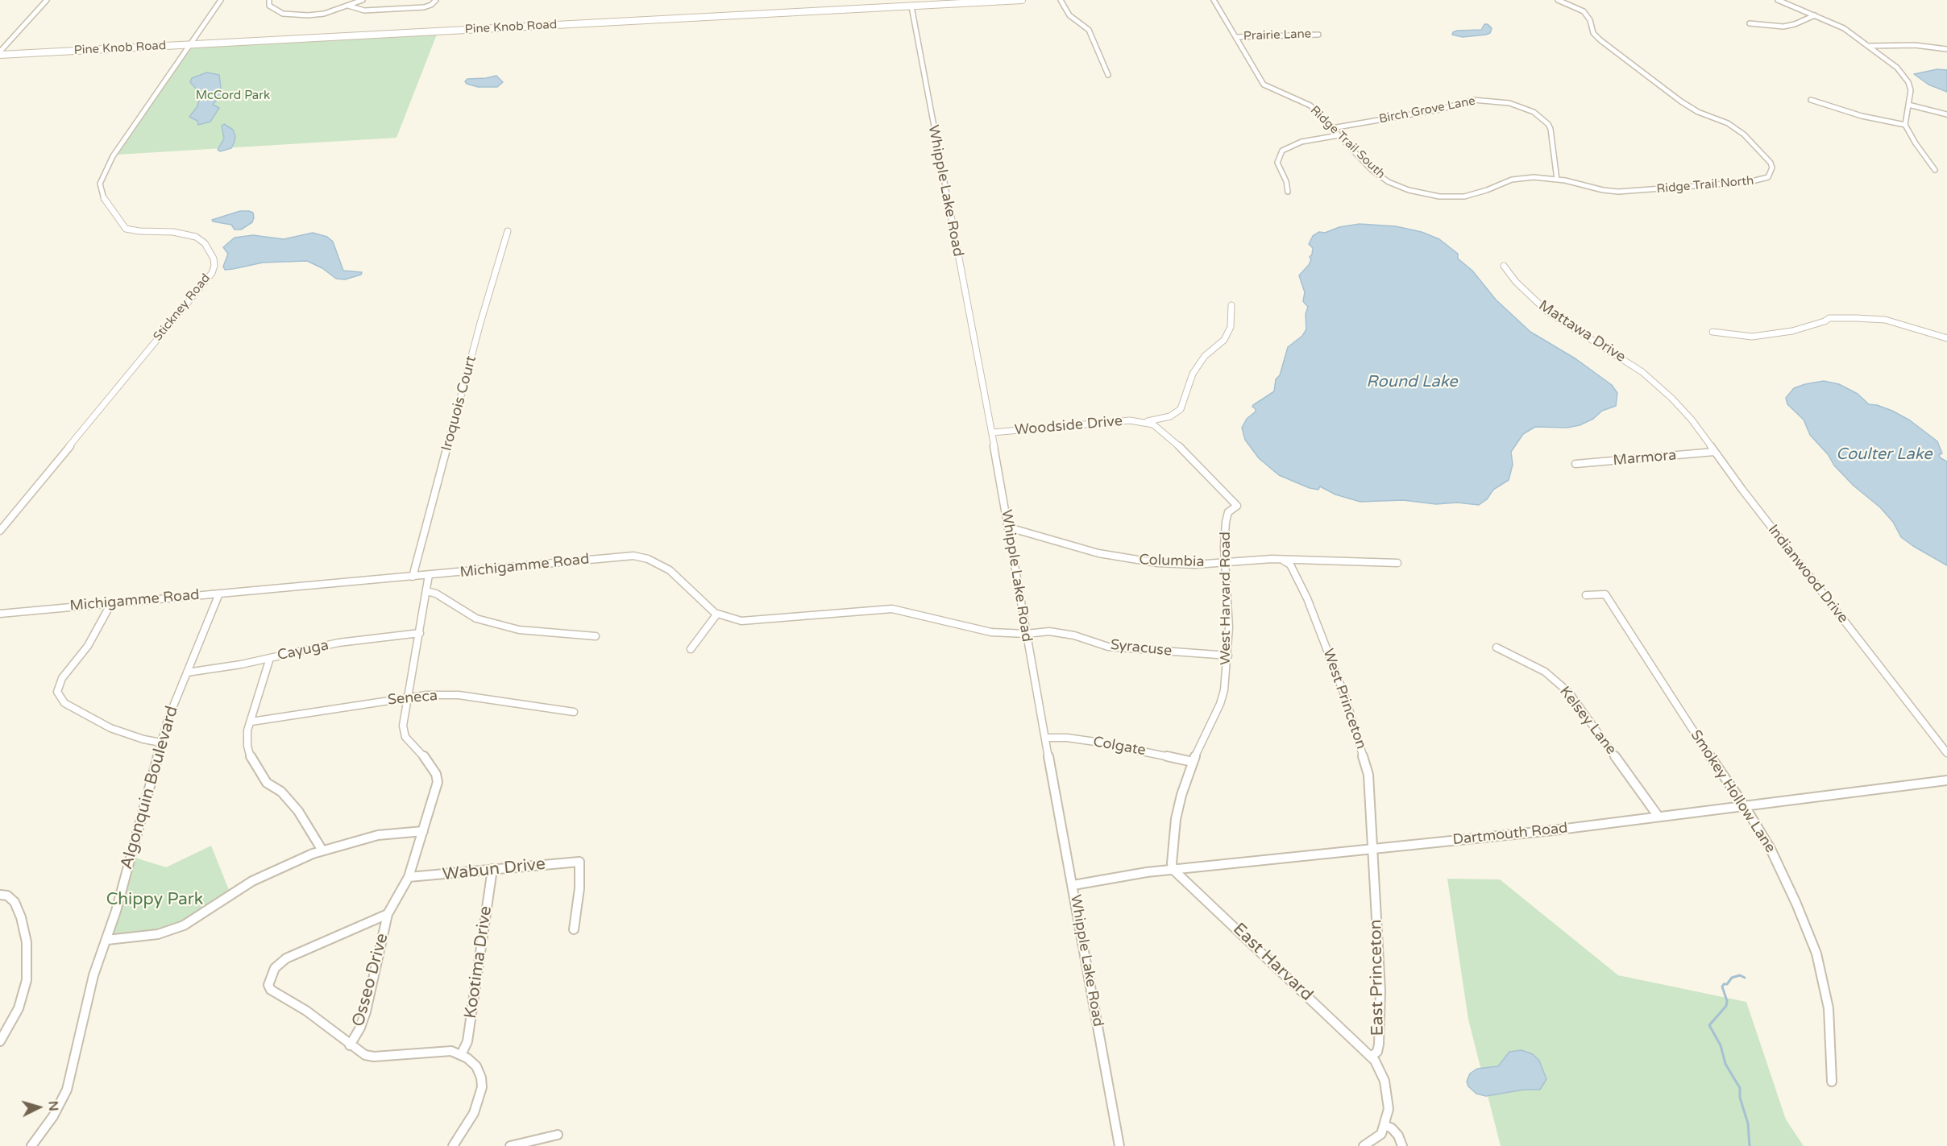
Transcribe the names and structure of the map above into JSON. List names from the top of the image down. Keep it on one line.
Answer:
{"streets":{"street":["Pine Knob Road","Prairie Lane","Birch Grove Lane","Ridge Trail South","Ridge Trail North","Whipple Lake Road","Stickney Road","Mattawa Drive","Iroquois Court","Woodside Drive","Marmora","Columbia","Michigamme Road","Indianwood Drive","West Harvard Road","Syracuse","Cayuga","Seneca","West Princeton","Kelsey Lane","Colgate","Algonquin Boulevard","Smokey Hollow Lane","Dartmouth Road","Wabun Drive","Kootima Drive","East Harvard","East Princeton","Osseo Drive"]},"crossings":[["Pine Knob Road","Whipple Lake Road"],["Pine Knob Road","Stickney Road"],["Prairie Lane","Ridge Trail South"],["Birch Grove Lane","Ridge Trail South"],["Birch Grove Lane","Ridge Trail North"],["Ridge Trail South","Ridge Trail North"],["Whipple Lake Road","Woodside Drive"],["Whipple Lake Road","Columbia"],["Whipple Lake Road","Michigamme Road"],["Whipple Lake Road","Syracuse"],["Whipple Lake Road","Colgate"],["Whipple Lake Road","Dartmouth Road"],["Mattawa Drive","Indianwood Drive"],["Iroquois Court","Michigamme Road"],["Woodside Drive","West Harvard Road"],["Marmora","Indianwood Drive"],["Columbia","West Harvard Road"],["Columbia","West Princeton"],["Michigamme Road","Syracuse"],["Michigamme Road","Algonquin Boulevard"],["Michigamme Road","Osseo Drive"],["West Harvard Road","Syracuse"],["West Harvard Road","Colgate"],["West Harvard Road","Dartmouth Road"],["West Harvard Road","East Harvard"],["Cayuga","Algonquin Boulevard"],["Cayuga","Osseo Drive"],["Seneca","Osseo Drive"],["West Princeton","Dartmouth Road"],["West Princeton","East Princeton"],["Kelsey Lane","Dartmouth Road"],["Smokey Hollow Lane","Dartmouth Road"],["Dartmouth Road","East Harvard"],["Dartmouth Road","East Princeton"],["Wabun Drive","Kootima Drive"],["Wabun Drive","Osseo Drive"],["East Harvard","East Princeton"]],"water":["Round Lake","Coulter Lake"],"parks":["McCord Park","Chippy Park"],"north":"right"}
